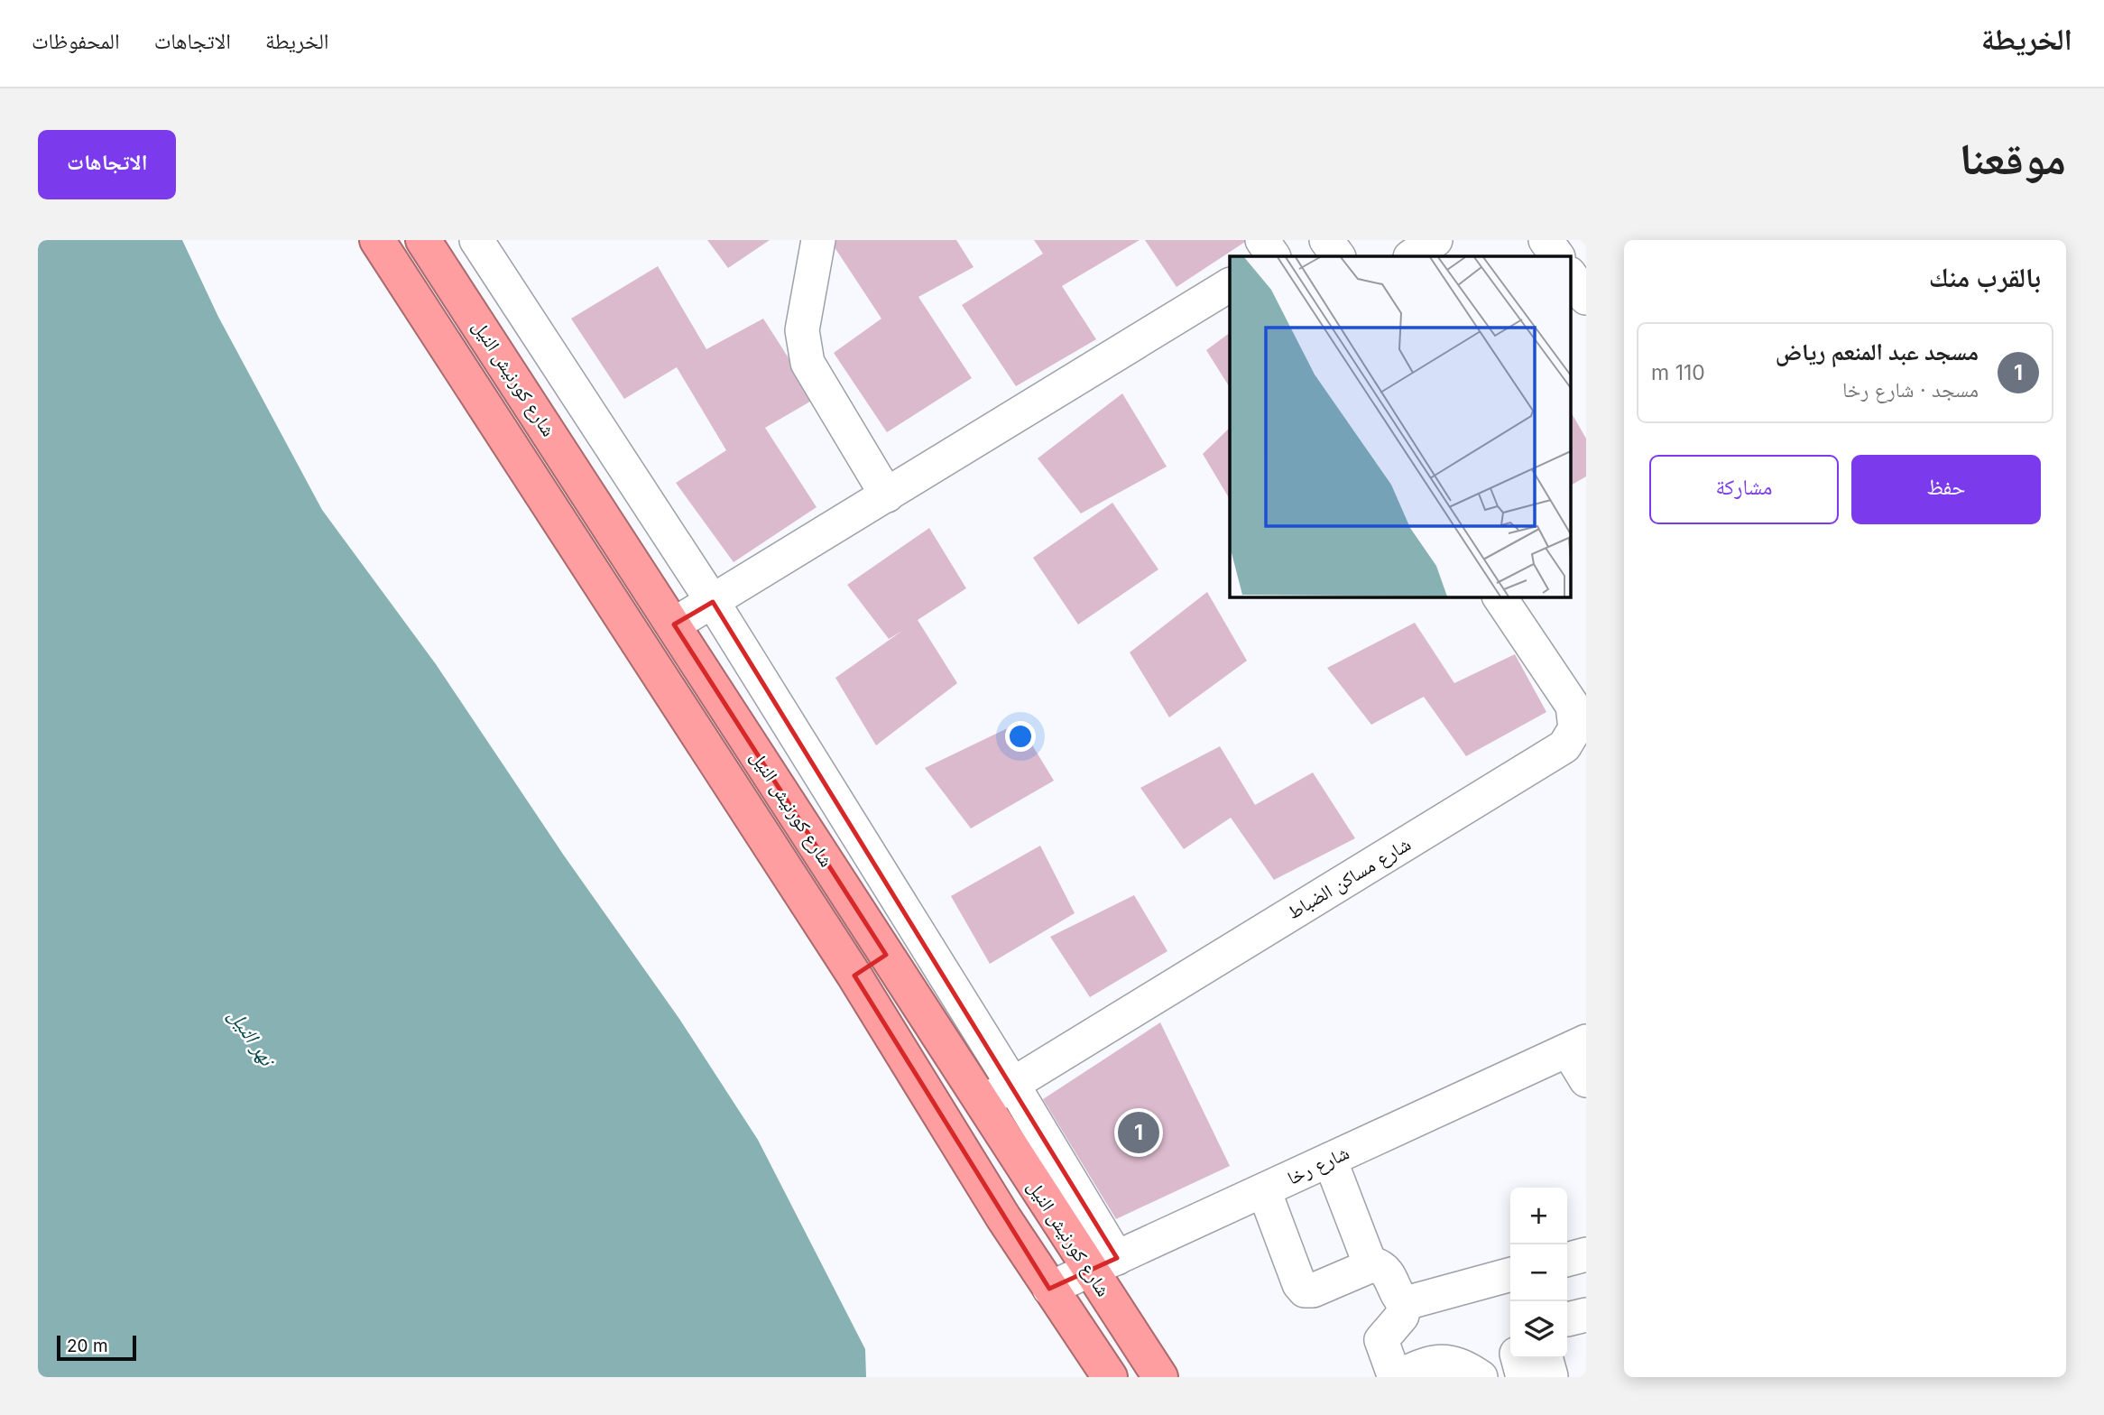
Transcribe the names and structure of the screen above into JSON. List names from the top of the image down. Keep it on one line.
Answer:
{"streets":{"highway":["شارع كورنيش النيل"],"street":["شارع مساكن الضباط","شارع رخا"]},"crossings":[["شارع كورنيش النيل","شارع مساكن الضباط"],["شارع كورنيش النيل","شارع رخا"]],"water":["نهر النيل"],"scale_bar":"20 m","page":{"header":"الخريطة","nav":["الخريطة","الاتجاهات","المحفوظات"],"title":"موقعنا","buttons":["الاتجاهات",["حفظ","مشاركة"]],"heading":"بالقرب منك","list":[{"mark":"1","name":"مسجد عبد المنعم رياض","note":"مسجد · شارع رخا","value":"110 m"}],"pins":"1","map_buttons":["+","−"],"scale":"20 m"}}
